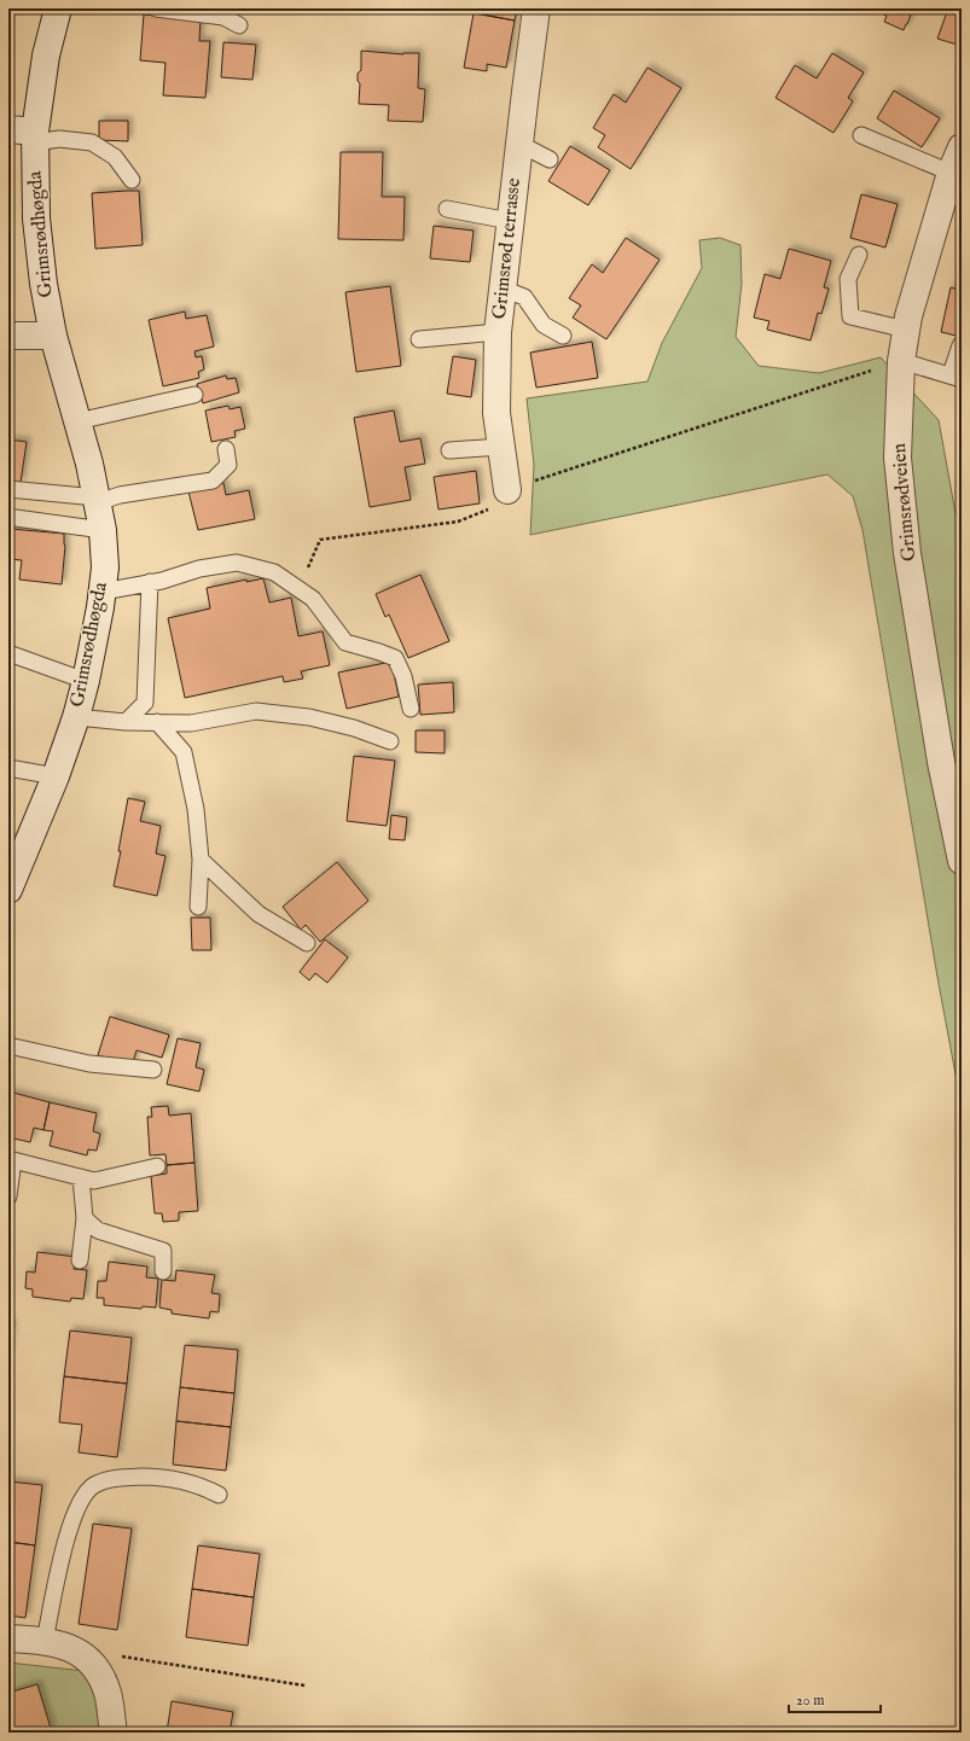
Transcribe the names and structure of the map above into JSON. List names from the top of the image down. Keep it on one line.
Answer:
{"streets":{"street":["Grimsrødhøgda","Grimsrød terrasse","Grimsrødveien"]},"scale_bar":"20 m"}
